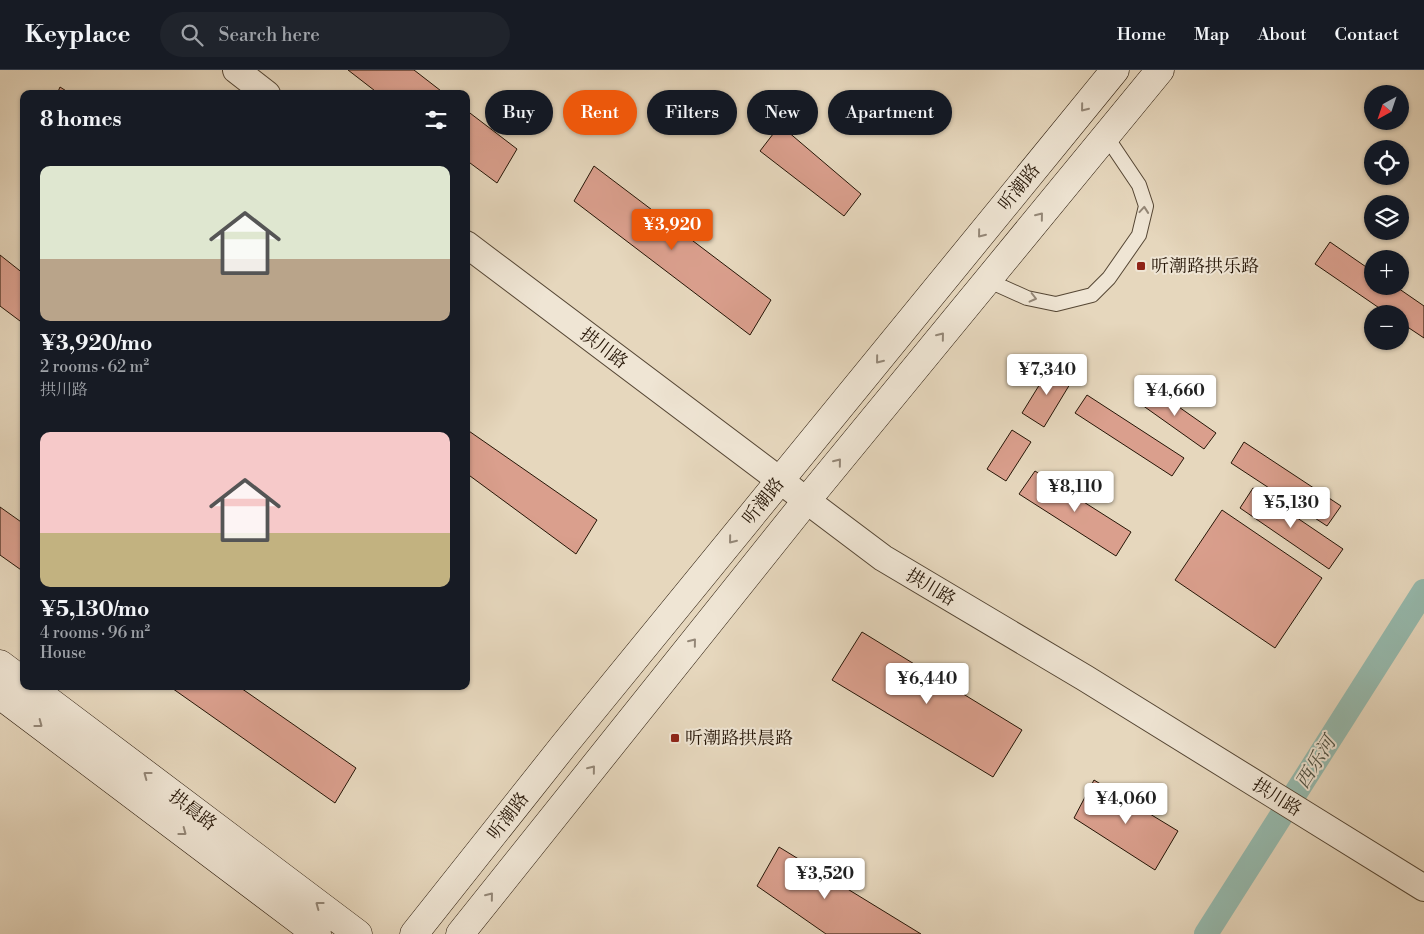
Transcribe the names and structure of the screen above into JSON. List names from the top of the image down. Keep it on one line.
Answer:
{"streets":{"main road":["听潮路","拱晨路"],"street":["拱川路"]},"crossings":[["听潮路","拱川路"]],"water":["西乐河"],"places":{"transit":["听潮路拱乐路","听潮路拱晨路"]},"north":"bottom left","page":{"header":"Keyplace","search":"Search here","nav":["Home","Map","About","Contact"],"map_buttons":["+","−"],"chip":["Buy","Rent","Filters","New","Apartment"],"heading":"8 homes","list":[{"name":"¥3,920/mo","note":"2 rooms · 62 m² · 拱川路"},{"name":"¥5,130/mo","note":"4 rooms · 96 m² · House"}],"price":["¥3,920","¥7,340","¥4,660","¥8,110","¥5,130","¥6,440","¥4,060","¥3,520"]}}
